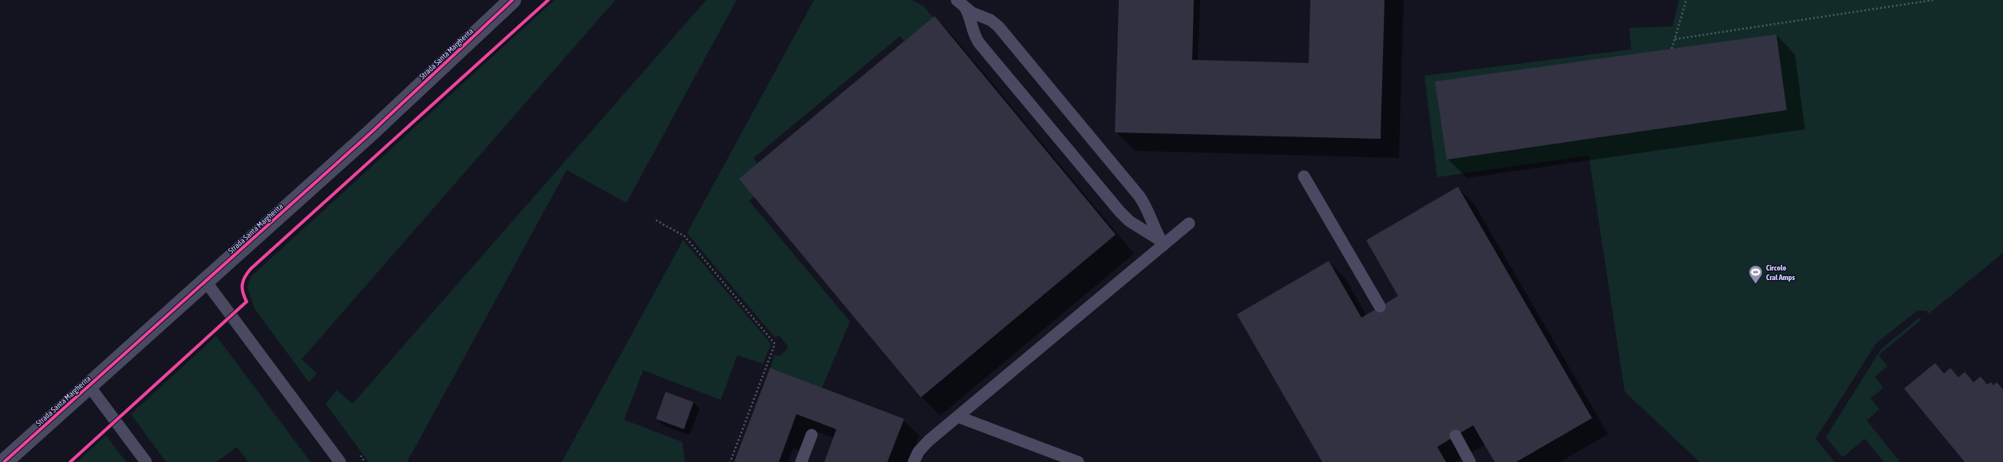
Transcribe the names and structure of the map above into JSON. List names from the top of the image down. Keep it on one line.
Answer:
{"streets":{"street":["Strada Santa Margherita"]},"places":{"sports":["Circolo Cral Amps"]}}
